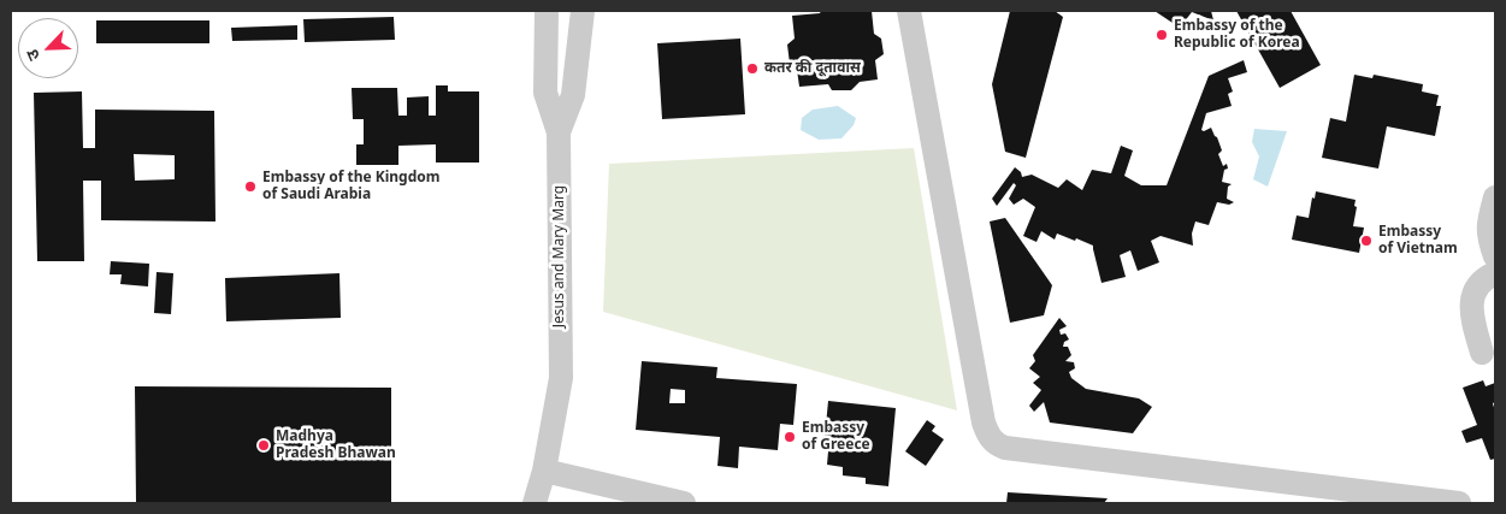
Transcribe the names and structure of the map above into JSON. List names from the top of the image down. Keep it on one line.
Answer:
{"streets":{"street":["Jesus and Mary Marg"]},"places":["Embassy of the Republic of Korea","कतर की दूतावास","Embassy of the Kingdom of Saudi Arabia","Embassy of Vietnam","Embassy of Greece","Madhya Pradesh Bhawan"],"north":"bottom left"}
